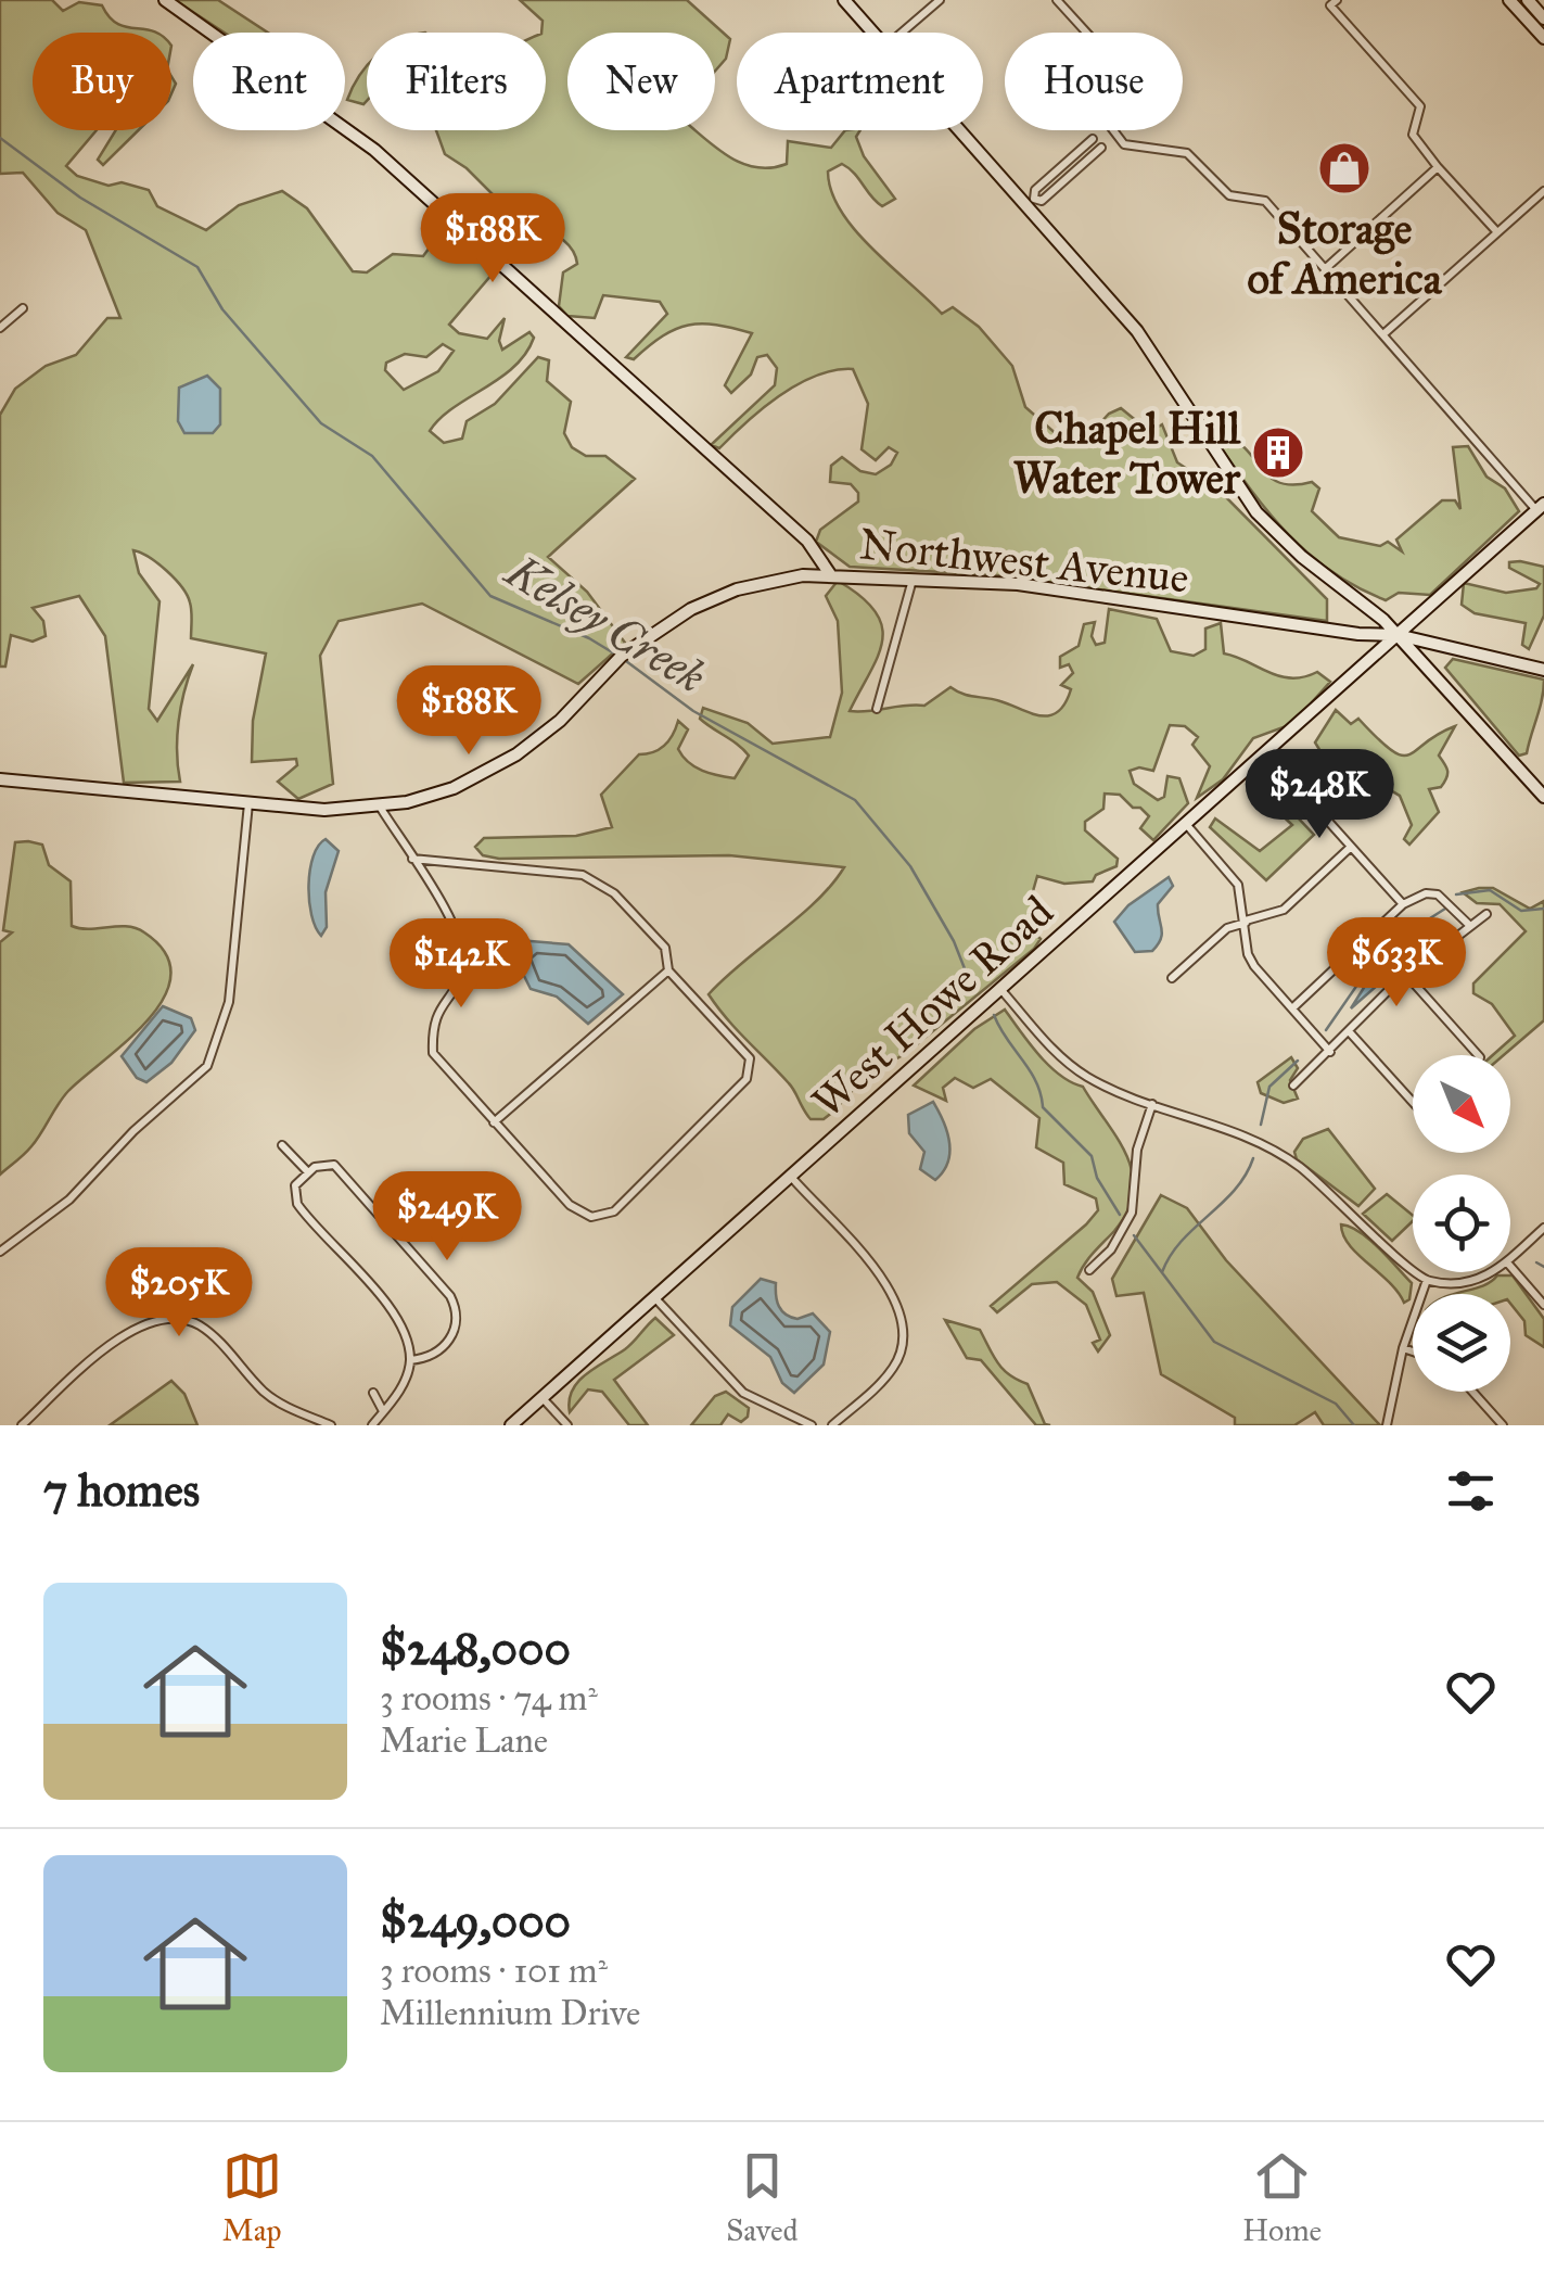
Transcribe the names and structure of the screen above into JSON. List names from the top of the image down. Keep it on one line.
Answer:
{"streets":{"street":["Northwest Avenue","West Howe Road"]},"crossings":[["Northwest Avenue","West Howe Road"]],"water":["Kelsey Creek"],"places":{"shop":["Storage of America"],"building":["Chapel Hill Water Tower"]},"north":"bottom right","page":{"chip":["Buy","Rent","Filters","New","Apartment","House"],"price":["$188K","$188K","$248K","$633K","$142K","$249K","$205K"],"heading":"7 homes","list":[{"name":"$248,000","note":"3 rooms · 74 m² · Marie Lane"},{"name":"$249,000","note":"3 rooms · 101 m² · Millennium Drive"}],"tabs":["Map","Saved","Home"]}}
